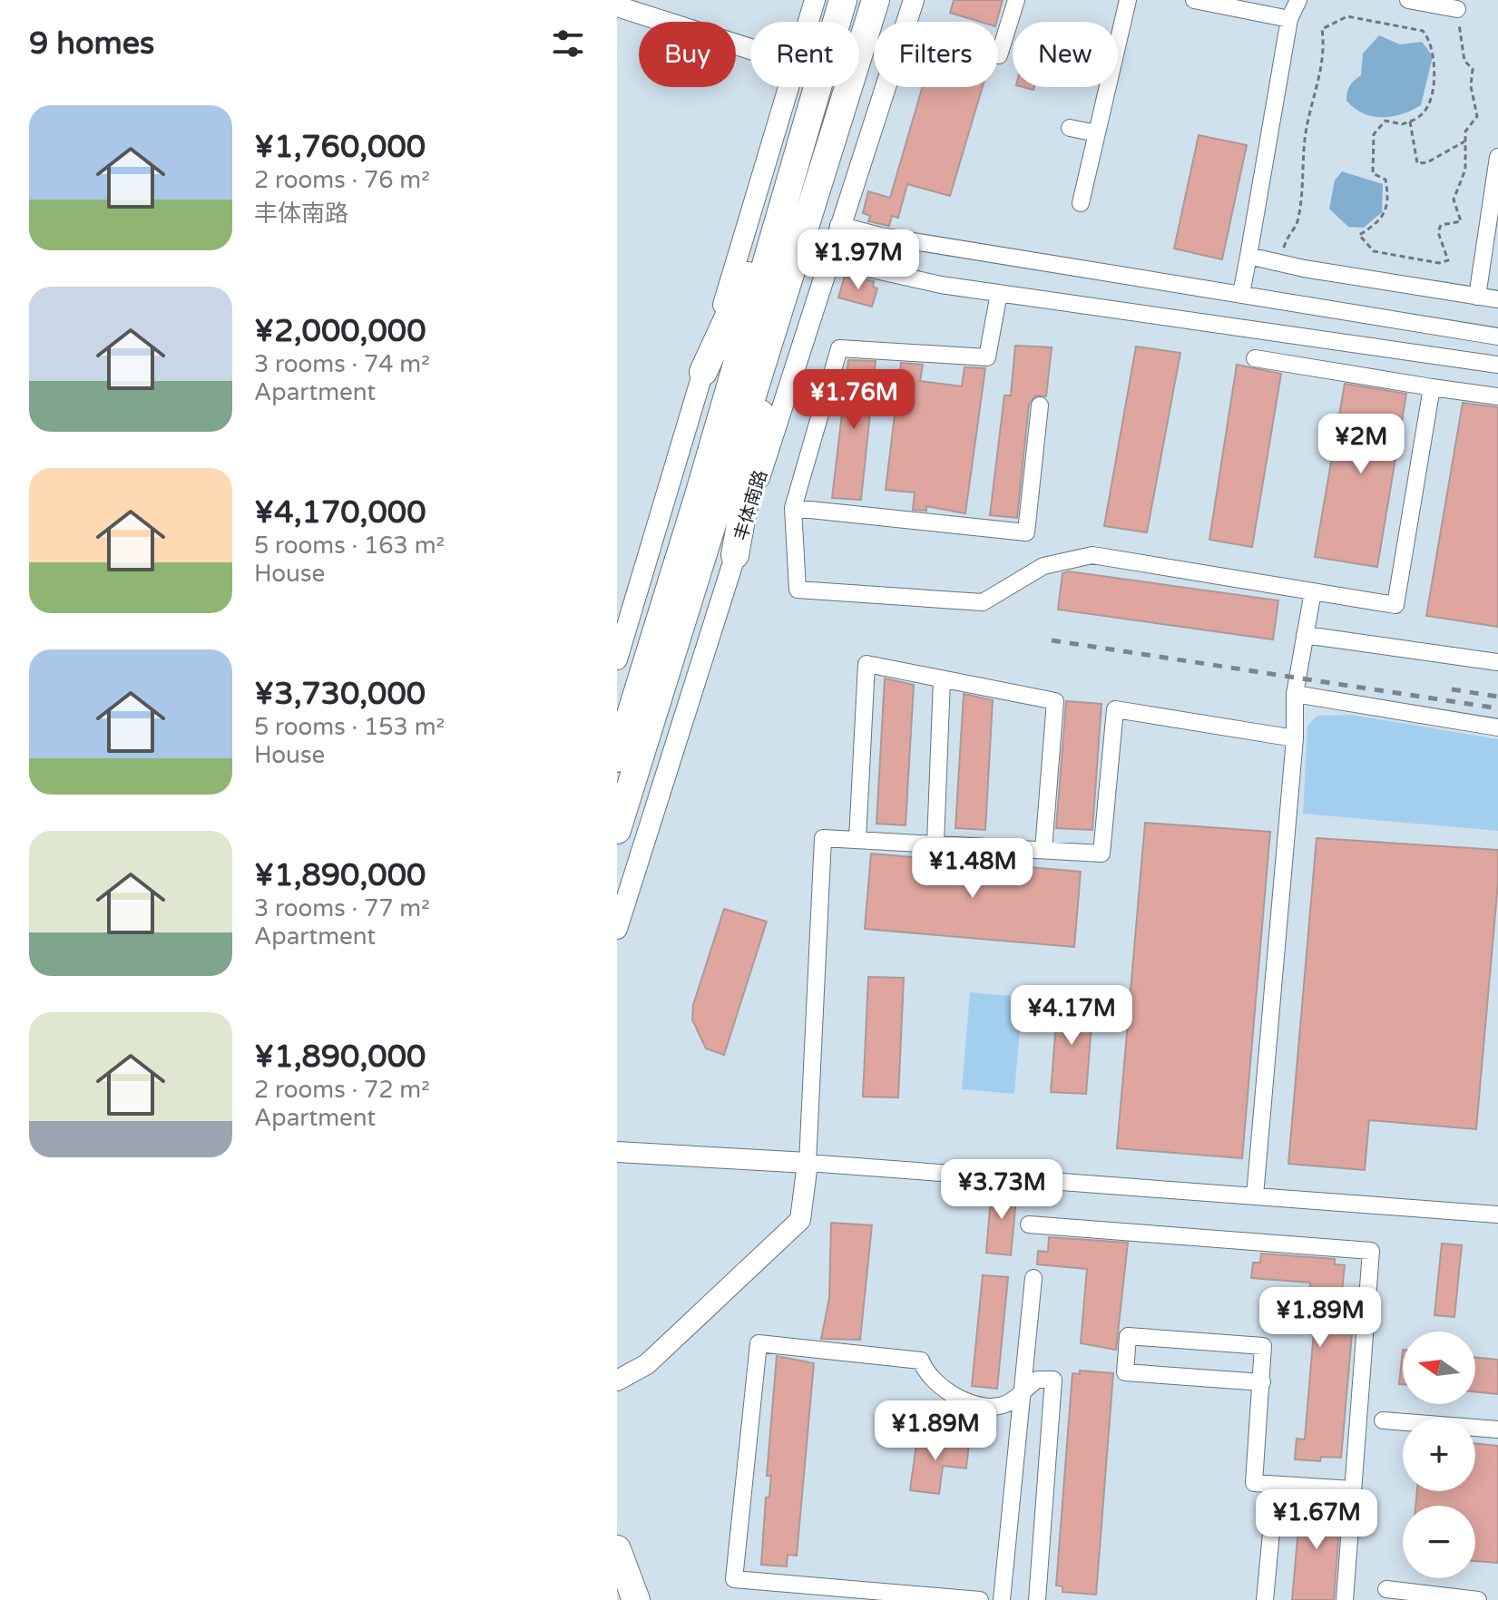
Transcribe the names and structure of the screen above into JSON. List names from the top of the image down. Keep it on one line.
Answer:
{"streets":{"highway":["丰体南路"]},"north":"left","page":{"heading":"9 homes","chip":["Buy","Rent","Filters","New"],"list":[{"name":"¥1,760,000","note":"2 rooms · 76 m² · 丰体南路"},{"name":"¥2,000,000","note":"3 rooms · 74 m² · Apartment"},{"name":"¥4,170,000","note":"5 rooms · 163 m² · House"},{"name":"¥3,730,000","note":"5 rooms · 153 m² · House"},{"name":"¥1,890,000","note":"3 rooms · 77 m² · Apartment"},{"name":"¥1,890,000","note":"2 rooms · 72 m² · Apartment"}],"price":["¥1.97M","¥1.76M","¥2M","¥1.48M","¥4.17M","¥3.73M","¥1.89M","¥1.89M","¥1.67M"],"map_buttons":["+","−"]}}
